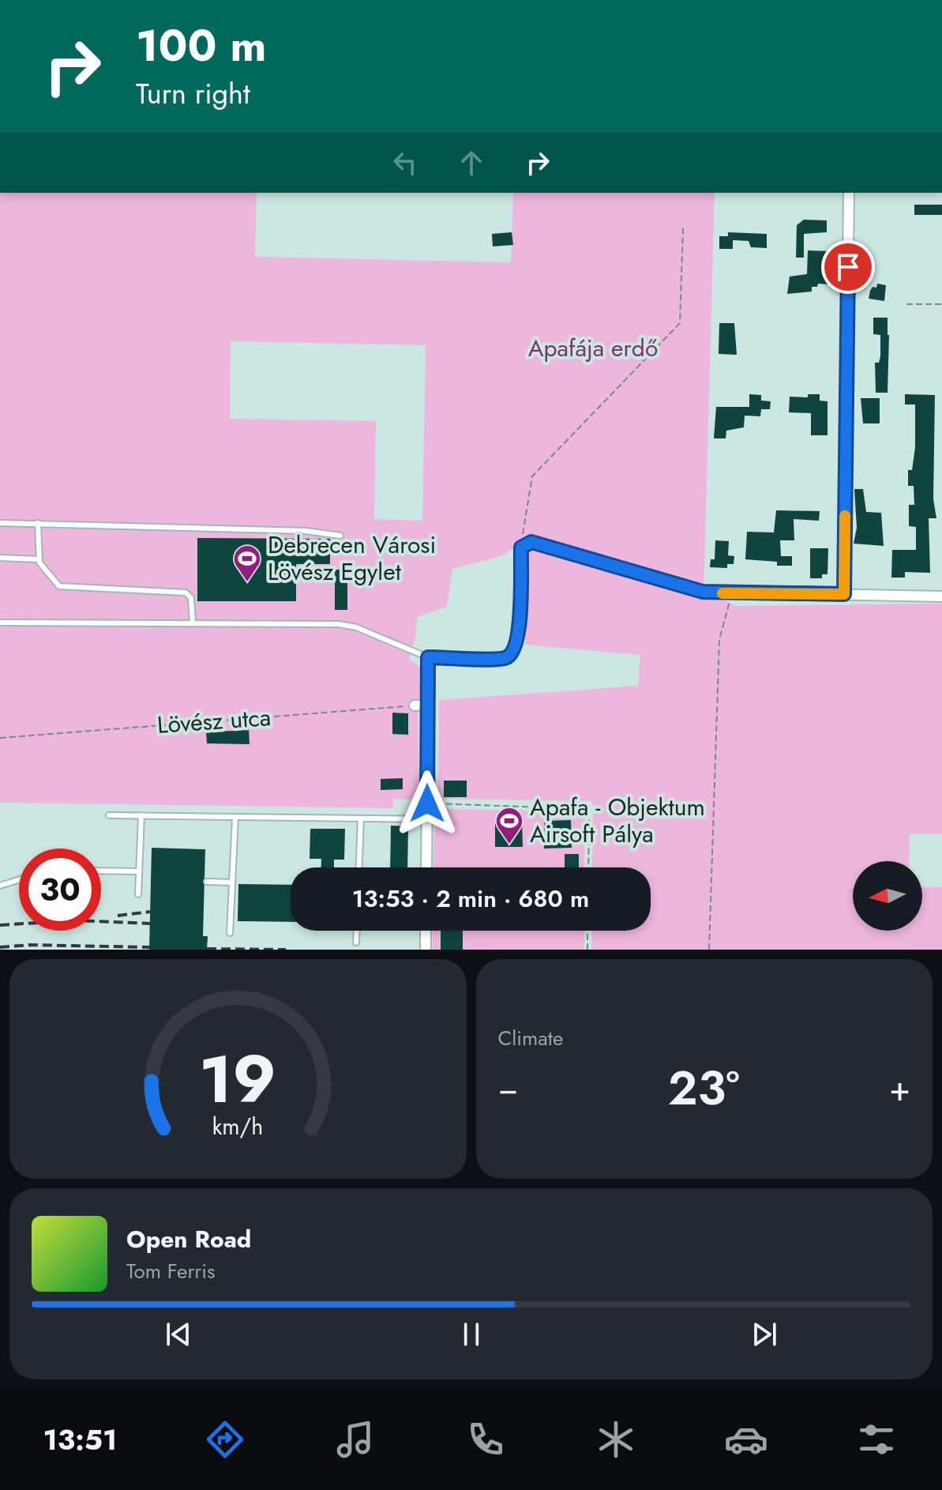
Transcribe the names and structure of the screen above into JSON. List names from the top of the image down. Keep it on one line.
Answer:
{"streets":{"path":["Lövész utca"]},"parks":["Apafája erdő"],"places":{"sports":["Debrecen Városi Lövész Egylet","Apafa - Objektum Airsoft Pálya"]},"north":"left","page":{"turn":["100 m","Turn right"],"limit":"30","trip":"13:53 · 2 min · 680 m","tile":"Climate","heat":["−","23°","+"],"song":["Open Road","Tom Ferris"],"tabs":"13:51","gauge":["19","km/h"]}}
